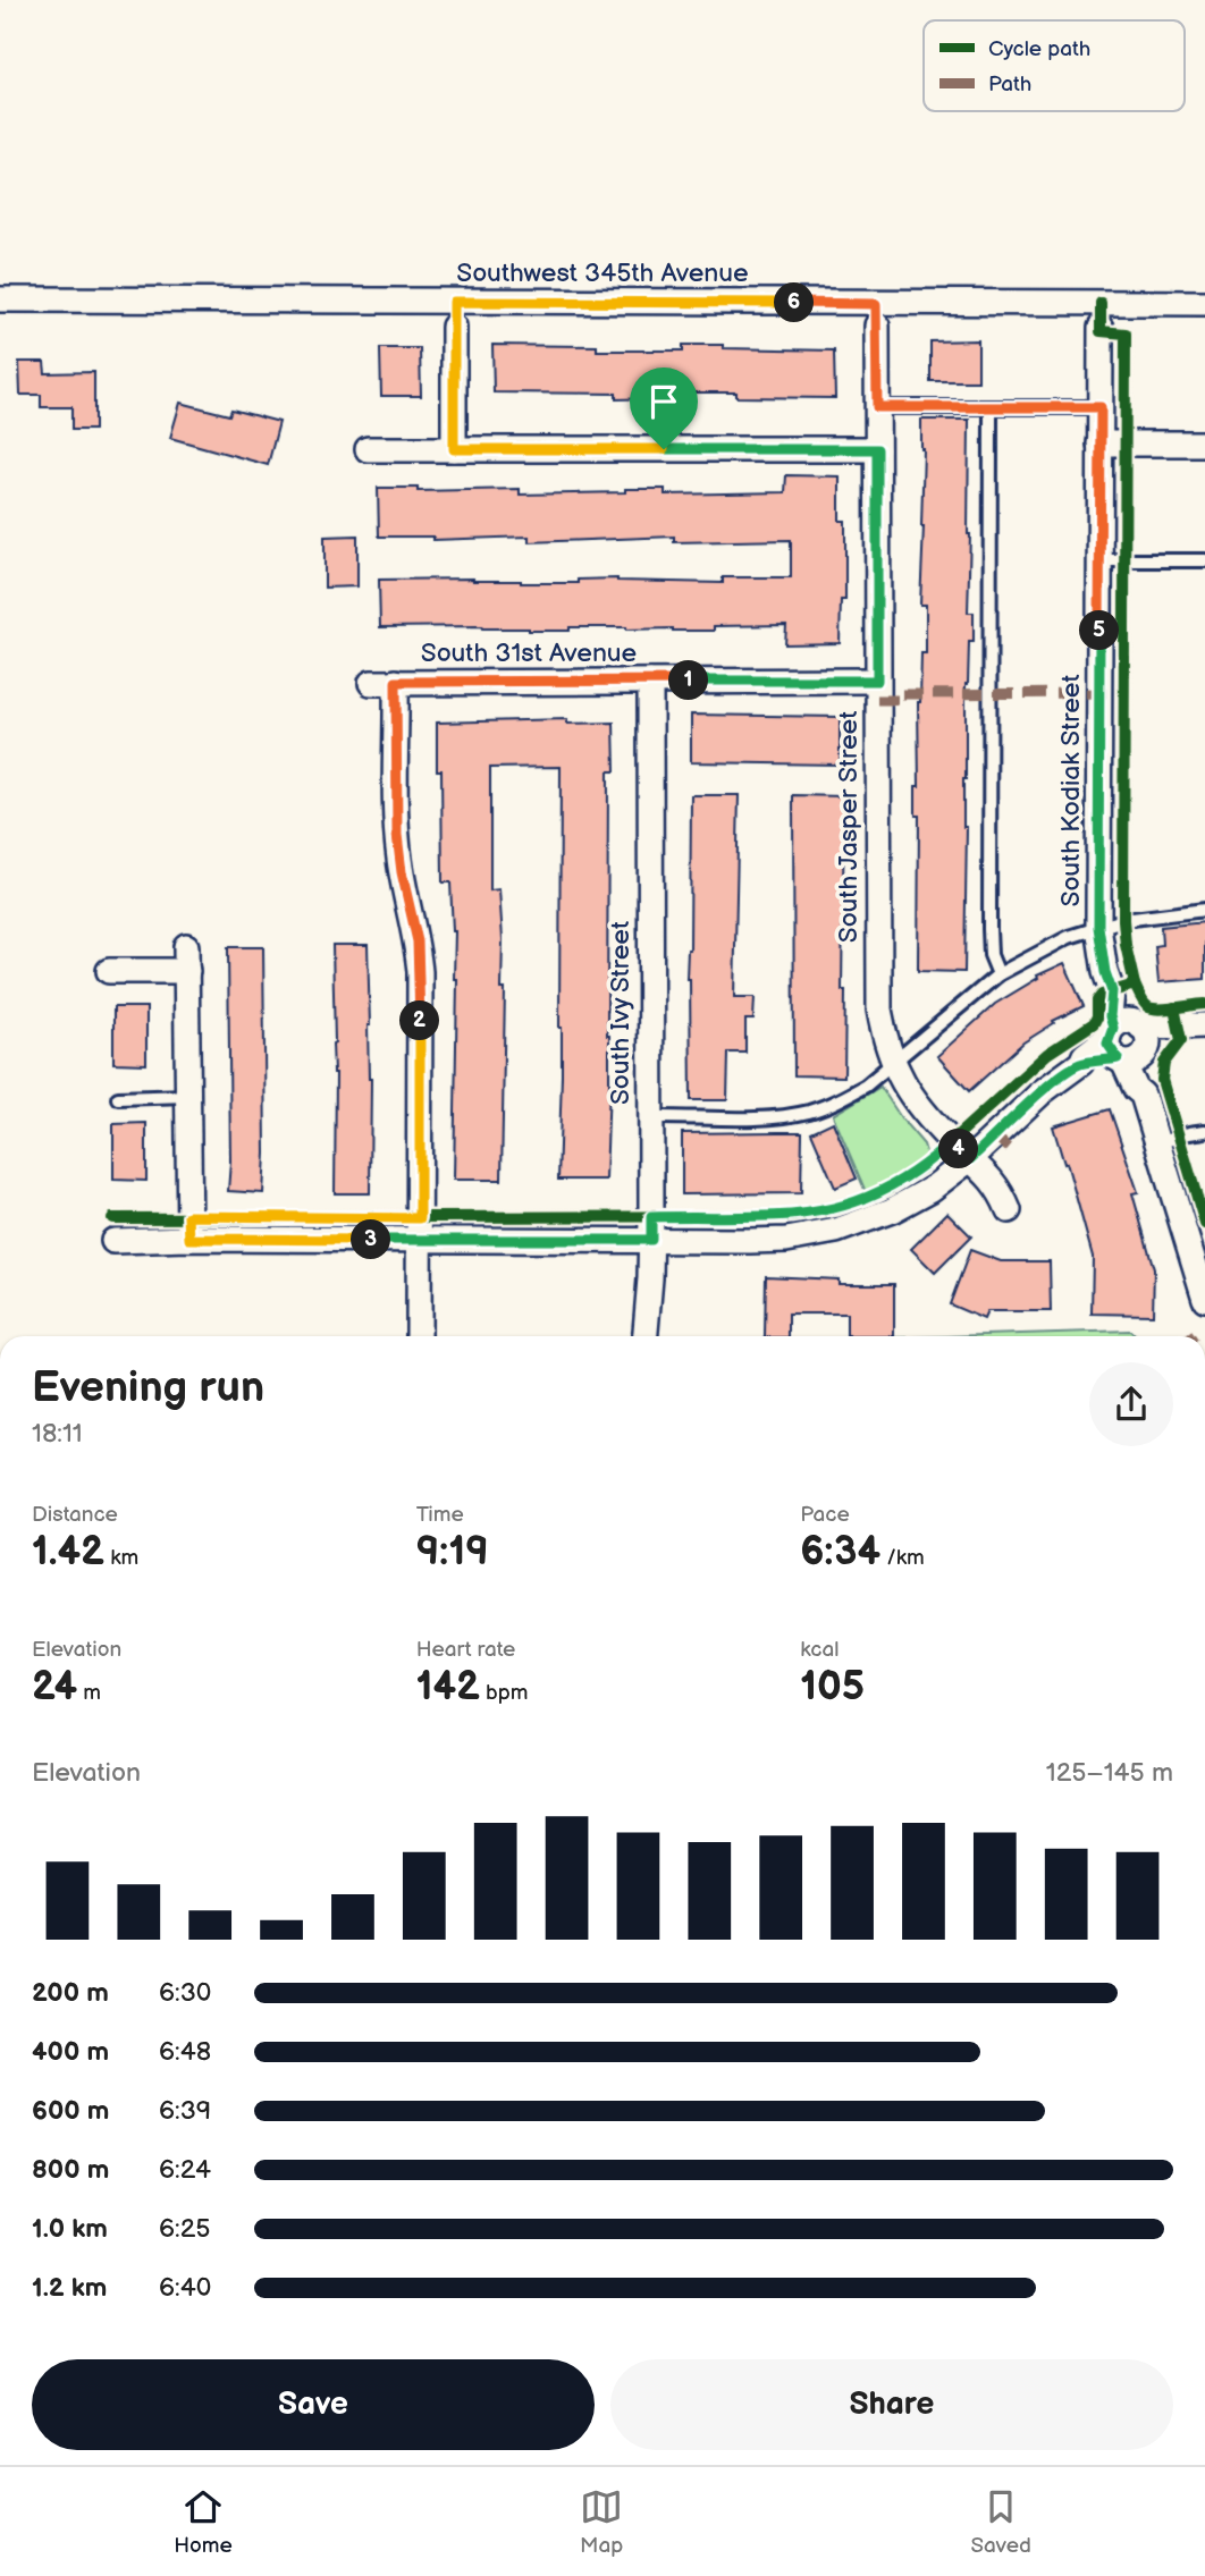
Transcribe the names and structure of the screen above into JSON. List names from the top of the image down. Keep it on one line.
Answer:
{"streets":{"street":["Southwest 345th Avenue","South 31st Avenue","South Kodiak Street","South Jasper Street","South Ivy Street"]},"crossings":[["Southwest 345th Avenue","South Kodiak Street"],["Southwest 345th Avenue","South Jasper Street"],["South 31st Avenue","South Jasper Street"],["South 31st Avenue","South Ivy Street"]],"legend":["Cycle path","Path"],"page":{"pins":["6","5","1","2","4","3"],"heading":["Evening run","18:11"],"stats":[["Distance","1.42 km"],["Time","9:19"],["Pace","6:34 /km"],["Elevation","24 m"],["Heart rate","142 bpm"],["kcal","105"]],"chart":["Elevation","125–145 m"],"list":[{"name":"200 m","note":"6:30"},{"name":"400 m","note":"6:48"},{"name":"600 m","note":"6:39"},{"name":"800 m","note":"6:24"},{"name":"1.0 km","note":"6:25"},{"name":"1.2 km","note":"6:40"}],"buttons":["Save","Share"],"tabs":["Home","Map","Saved"]}}
